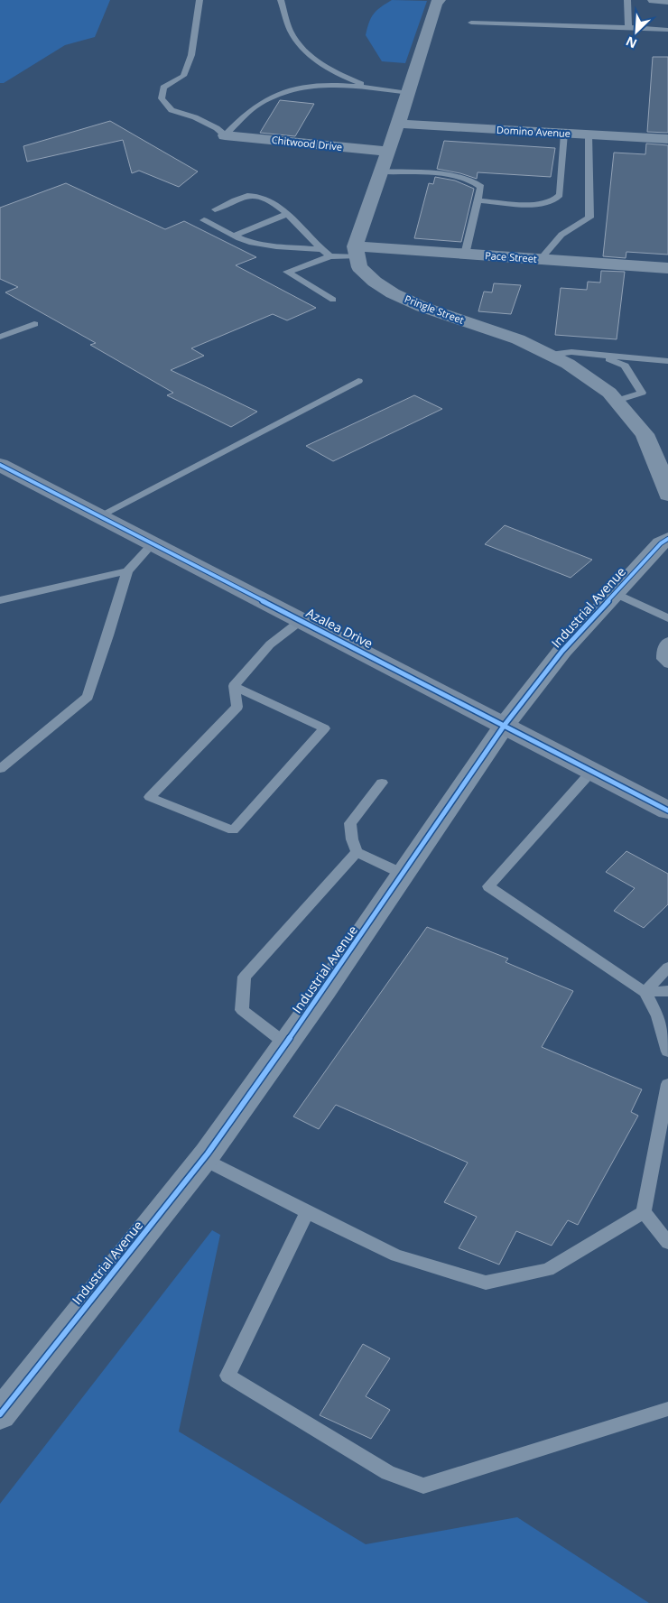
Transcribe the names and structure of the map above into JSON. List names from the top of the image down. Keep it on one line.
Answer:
{"streets":{"street":["Domino Avenue","Chitwood Drive","Pace Street","Pringle Street","Industrial Avenue","Azalea Drive"]},"crossings":[["Pace Street","Pringle Street"],["Industrial Avenue","Azalea Drive"]],"north":"bottom left"}
